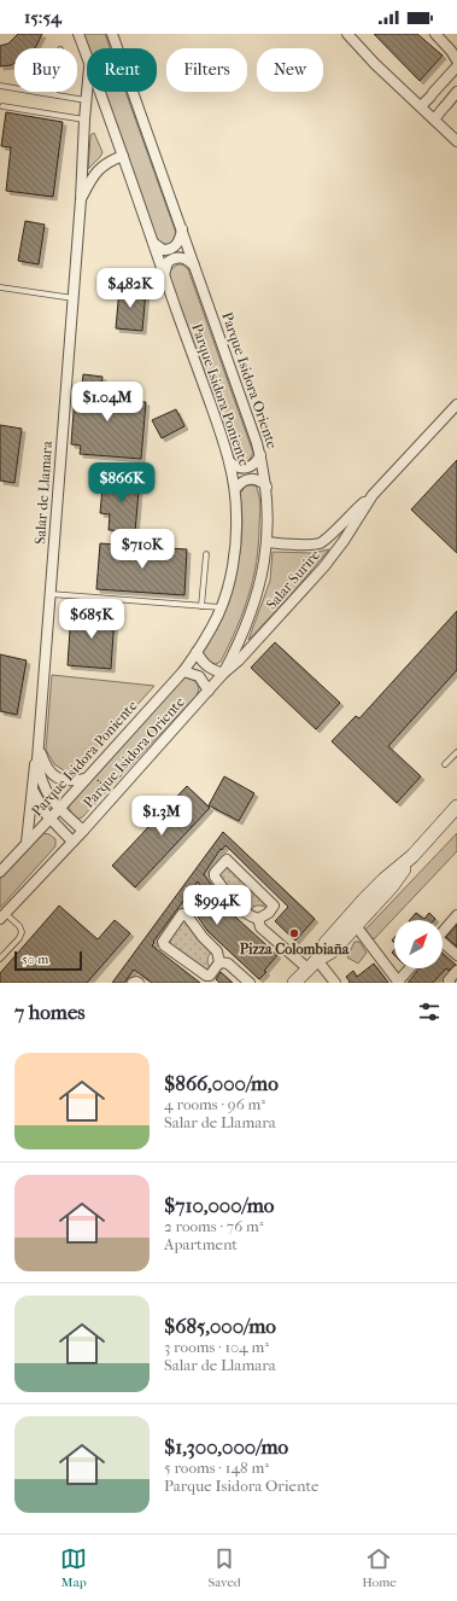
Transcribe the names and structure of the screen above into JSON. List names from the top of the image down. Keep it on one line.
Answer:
{"streets":{"street":["Parque Isidora Oriente","Parque Isidora Poniente","Salar de Llamara","Salar Surire"]},"crossings":[["Parque Isidora Oriente","Salar de Llamara"],["Parque Isidora Oriente","Salar Surire"],["Parque Isidora Poniente","Salar de Llamara"]],"places":["Pizza Colombiaña"],"scale_bar":"50 m","north":"top right","page":{"status":"15:54","chip":["Buy","Rent","Filters","New"],"price":["$482K","$1.04M","$866K","$710K","$685K","$1.3M","$994K"],"scale":"50 m","heading":"7 homes","list":[{"name":"$866,000/mo","note":"4 rooms · 96 m² · Salar de Llamara"},{"name":"$710,000/mo","note":"2 rooms · 76 m² · Apartment"},{"name":"$685,000/mo","note":"3 rooms · 104 m² · Salar de Llamara"},{"name":"$1,300,000/mo","note":"5 rooms · 148 m² · Parque Isidora Oriente"}],"tabs":["Map","Saved","Home"]}}
